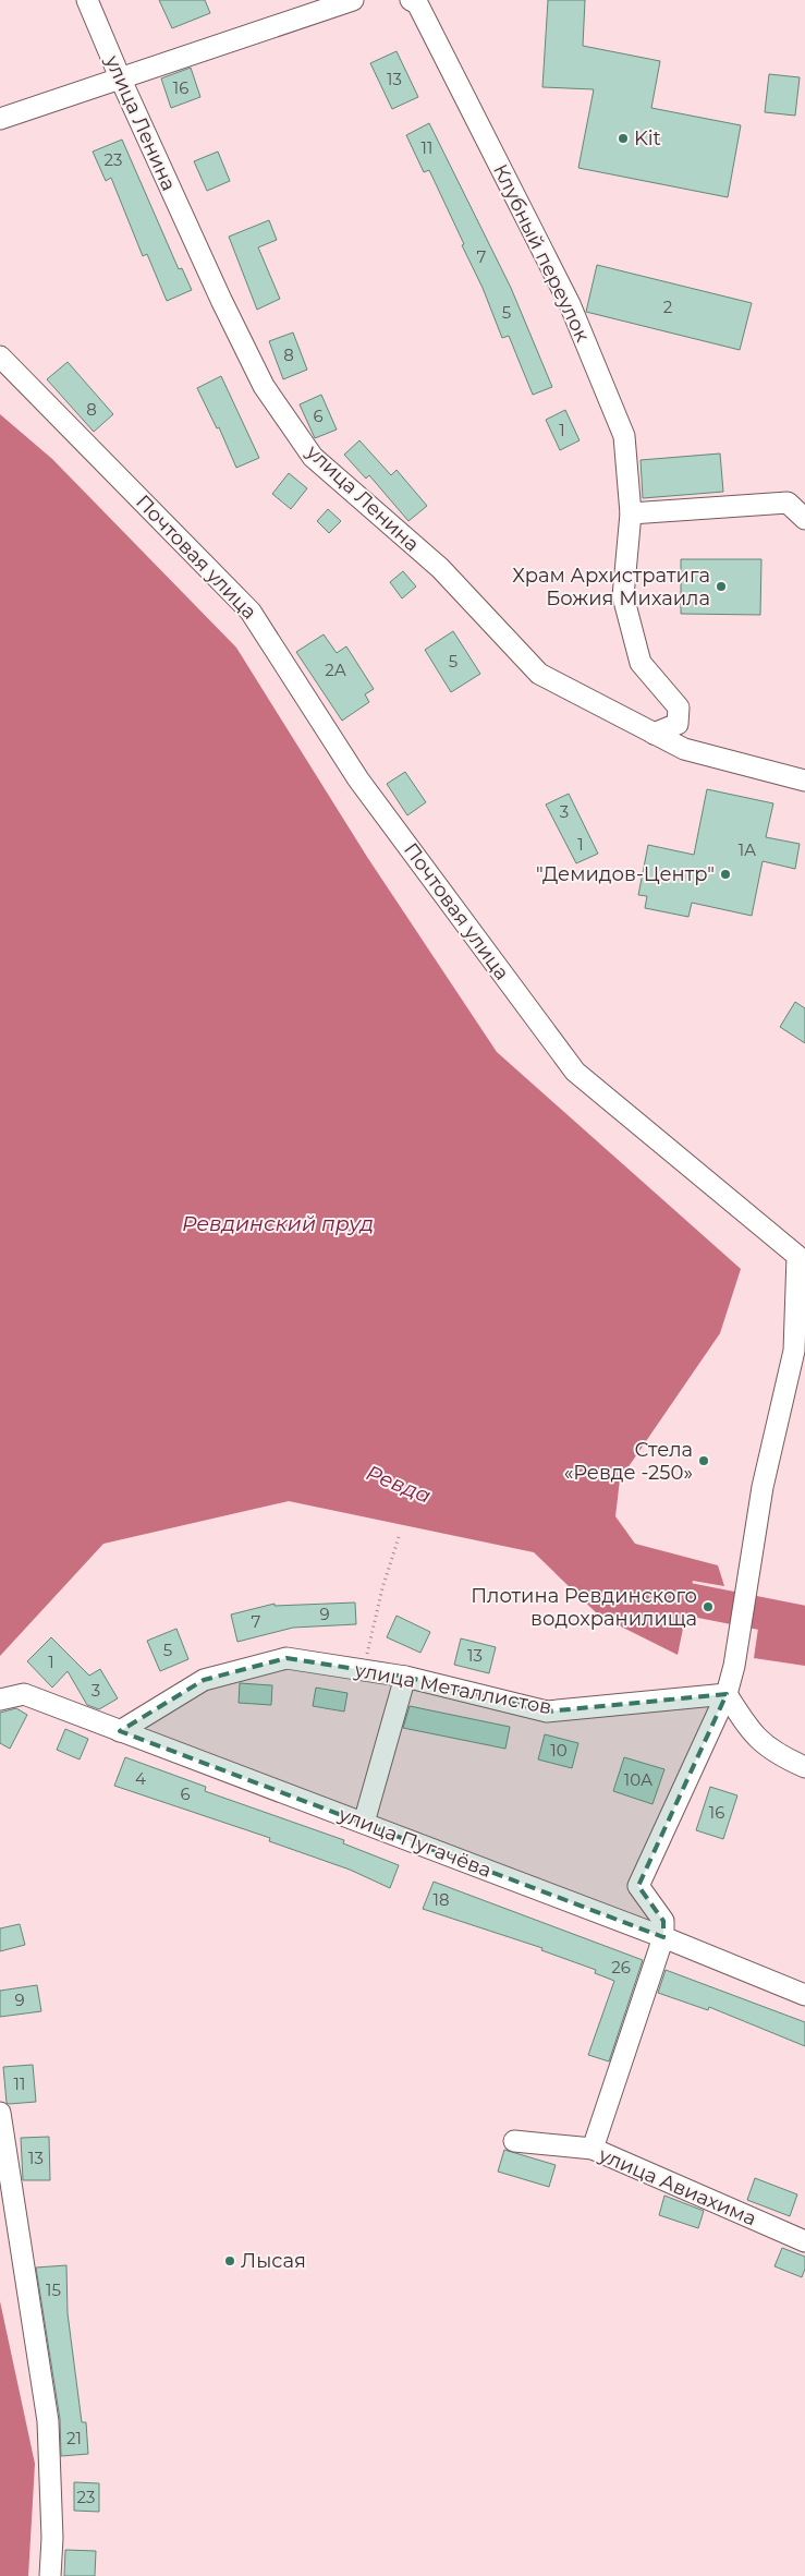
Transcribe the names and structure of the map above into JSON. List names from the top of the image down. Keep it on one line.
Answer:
{"streets":{"street":["улица Ленина","Клубный переулок","Почтовая улица","улица Металлистов","улица Пугачёва","улица Авиахима"]},"crossings":[["улица Ленина","Клубный переулок"],["Почтовая улица","улица Металлистов"],["улица Металлистов","улица Пугачёва"]],"water":["Ревдинский пруд","Ревда"],"places":["Kit","Храм Архистратига Божия Михаила","\"Демидов-Центр\"","Стела «Ревде -250»","Плотина Ревдинского водохранилища","Лысая"],"house_numbers":["13","16","11","23","7","2","5","8","8","6","1","5","2А","3","1","1А","9","7","5","13","1","3","10","4","10А","6","16","18","26","9","11","13","15","21","23"]}
